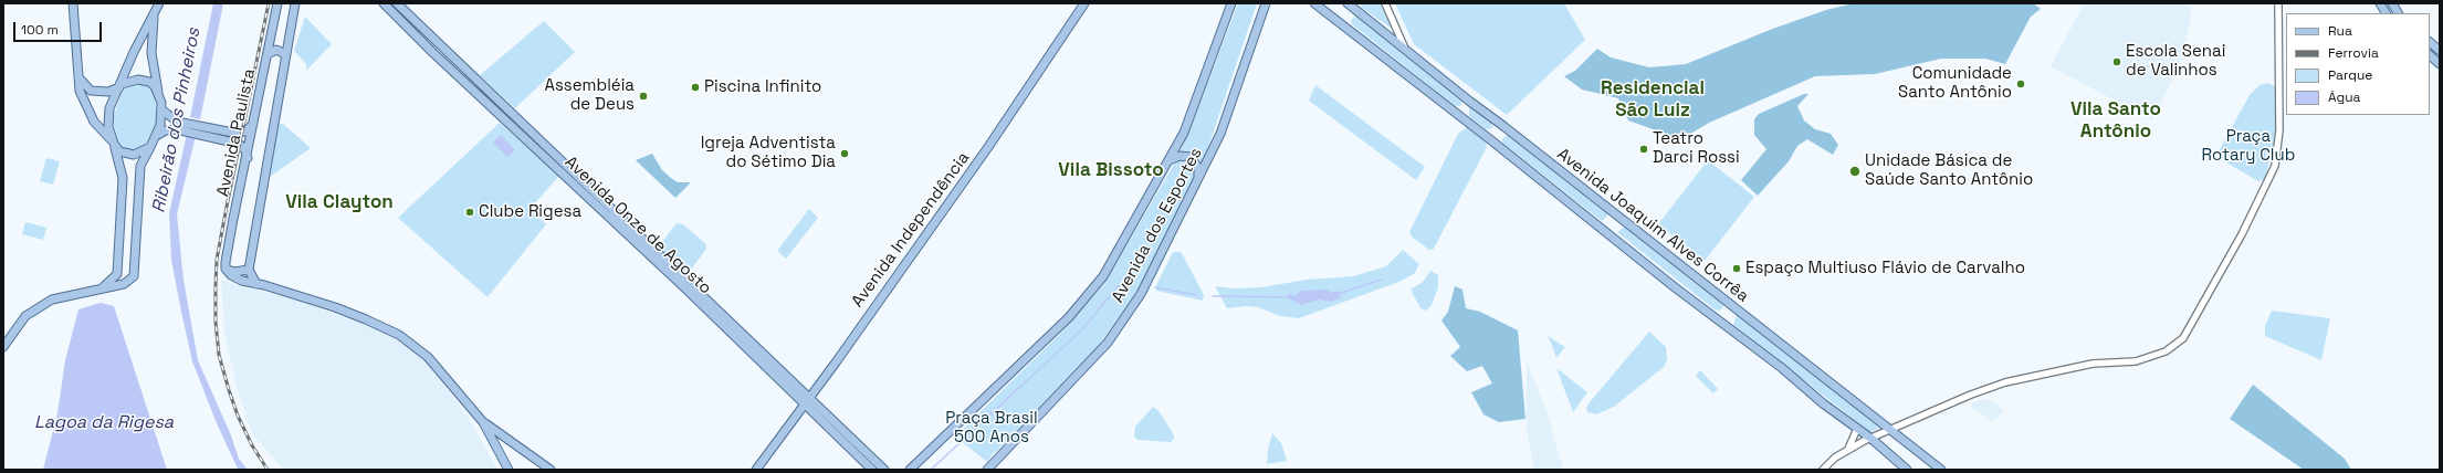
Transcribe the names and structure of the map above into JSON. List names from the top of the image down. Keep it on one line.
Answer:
{"streets":{"main road":["Avenida Paulista","Avenida Onze de Agosto","Avenida dos Esportes","Avenida Joaquim Alves Corrêa","Avenida Independência"]},"crossings":[["Avenida Onze de Agosto","Avenida Independência"]],"districts":["Residencial São Luiz","Vila Santo Antônio","Vila Bissoto","Vila Clayton"],"water":["Ribeirão dos Pinheiros","Lagoa da Rigesa"],"parks":["Praça Rotary Club","Praça Brasil 500 Anos"],"places":["Escola Senai de Valinhos","Comunidade Santo Antônio","Piscina Infinito","Assembléia de Deus","Teatro Darci Rossi","Igreja Adventista do Sétimo Dia","Unidade Básica de Saúde Santo Antônio","Clube Rigesa","Espaço Multiuso Flávio de Carvalho"],"legend":["Rua","Ferrovia","Parque","Água"],"scale_bar":"100 m"}
